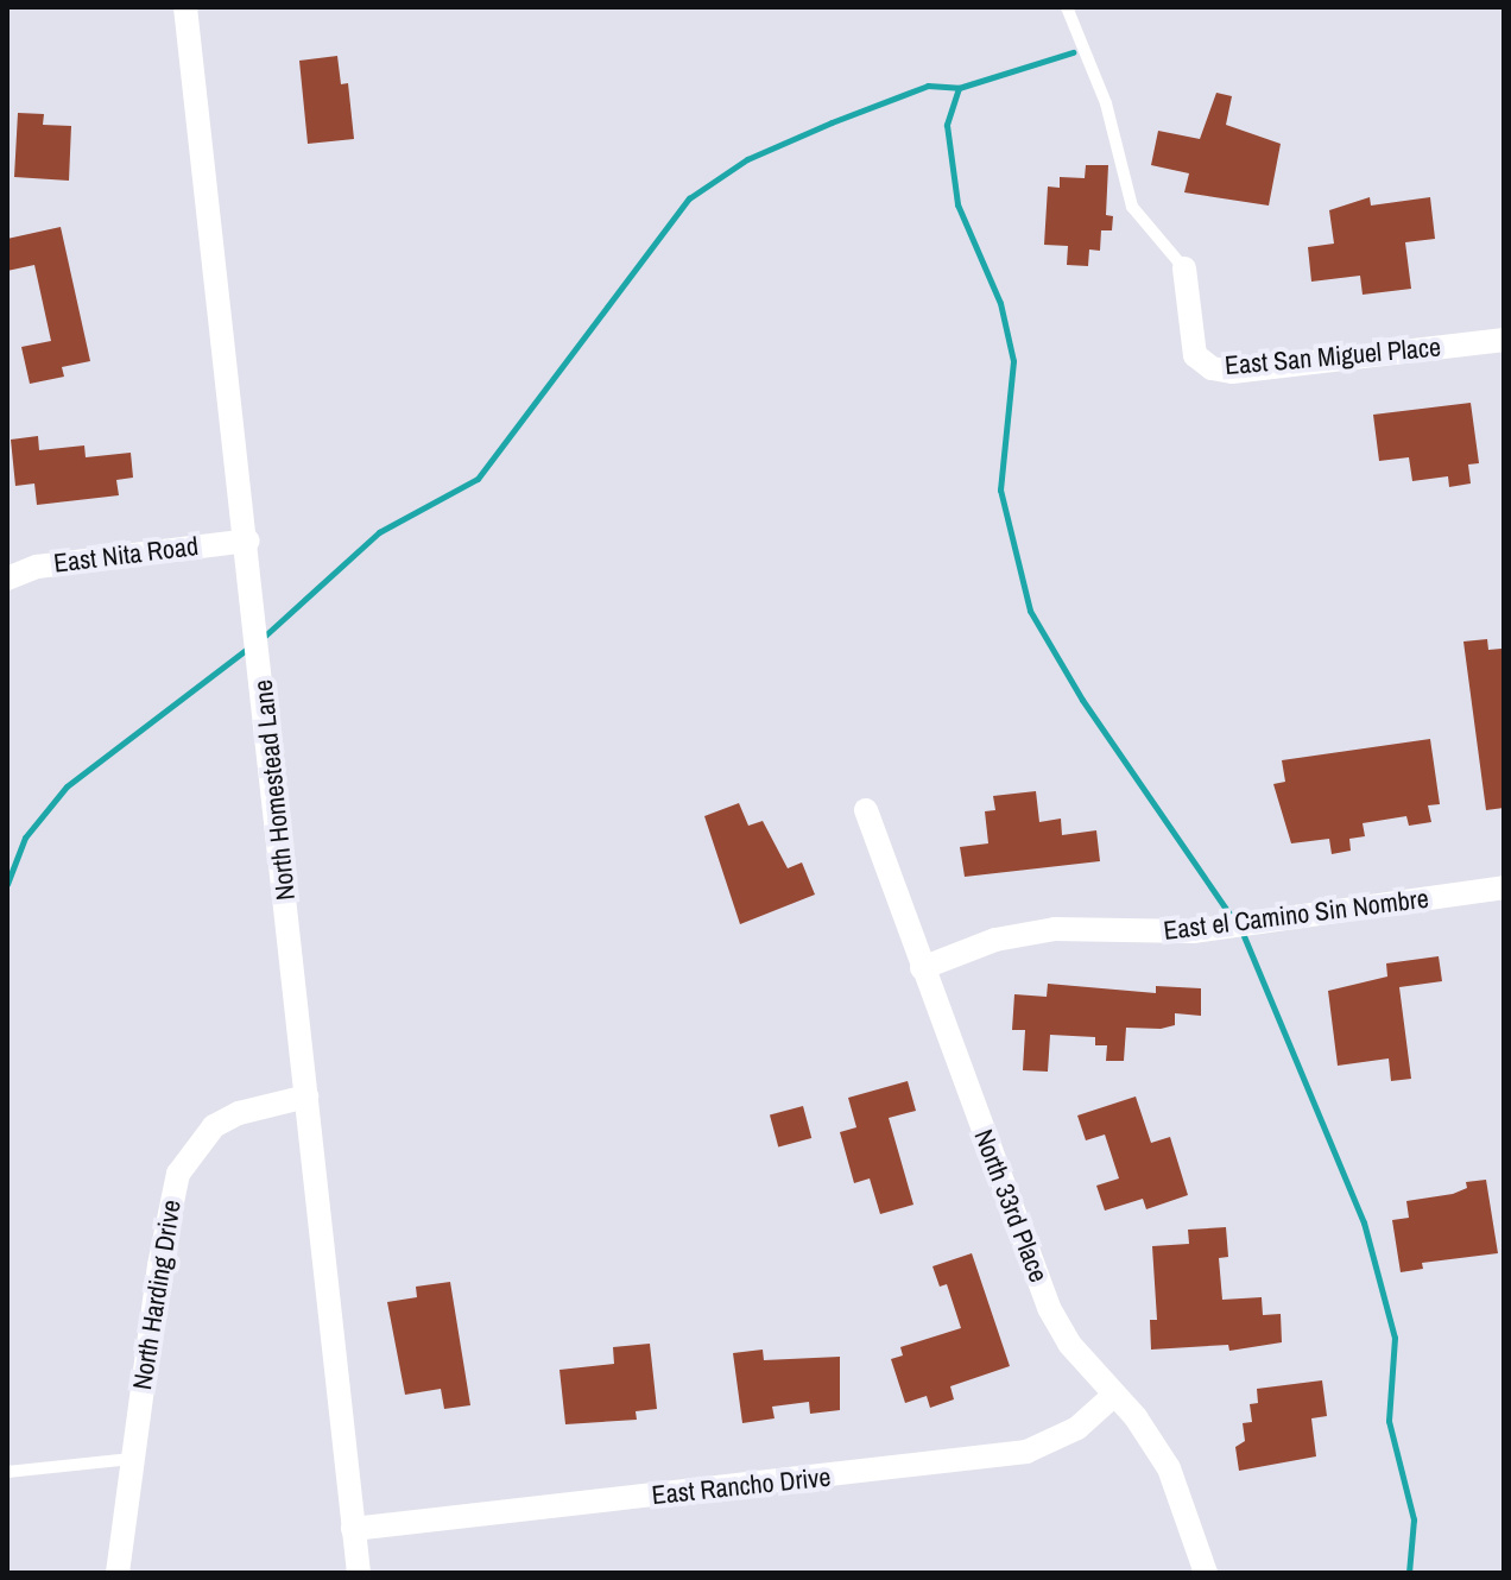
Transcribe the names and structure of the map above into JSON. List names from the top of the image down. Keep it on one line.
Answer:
{"streets":{"street":["East San Miguel Place","East Nita Road","North Homestead Lane","East el Camino Sin Nombre","North 33rd Place","North Harding Drive","East Rancho Drive"]},"crossings":[["East Nita Road","North Homestead Lane"],["North Homestead Lane","North Harding Drive"],["North Homestead Lane","East Rancho Drive"],["East el Camino Sin Nombre","North 33rd Place"],["North 33rd Place","East Rancho Drive"]]}
